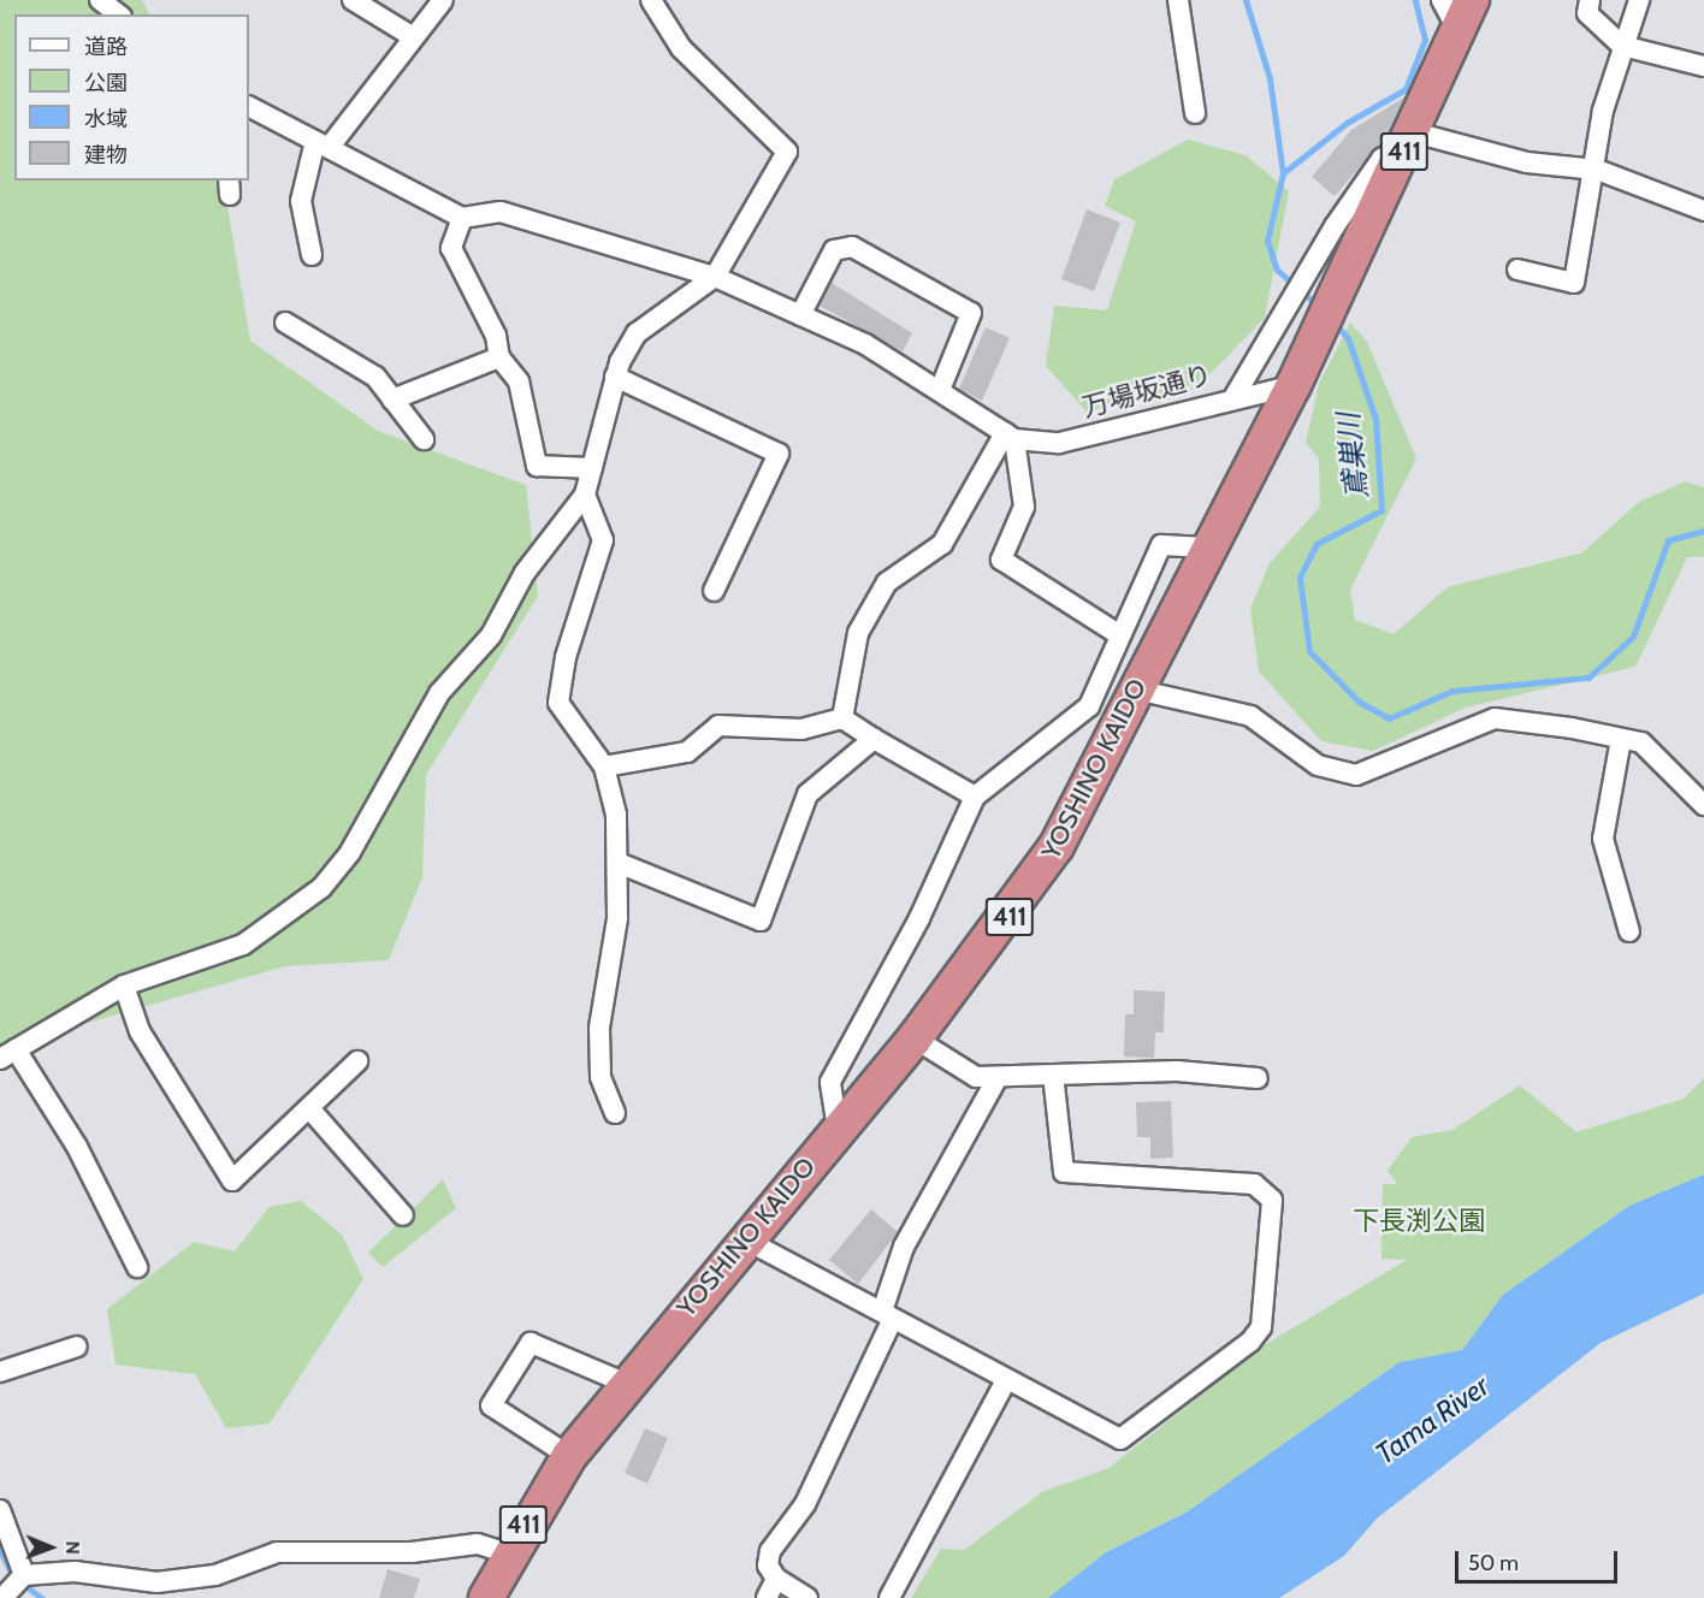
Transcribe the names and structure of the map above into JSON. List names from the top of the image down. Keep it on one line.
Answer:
{"streets":{"highway":["411","YOSHINO KAIDO"],"street":["万場坂通り"]},"crossings":[["万場坂通り","YOSHINO KAIDO"]],"water":["鳶巣川","Tama River"],"parks":["下長渕公園"],"legend":["道路","公園","水域","建物"],"scale_bar":"50 m","north":"right"}
